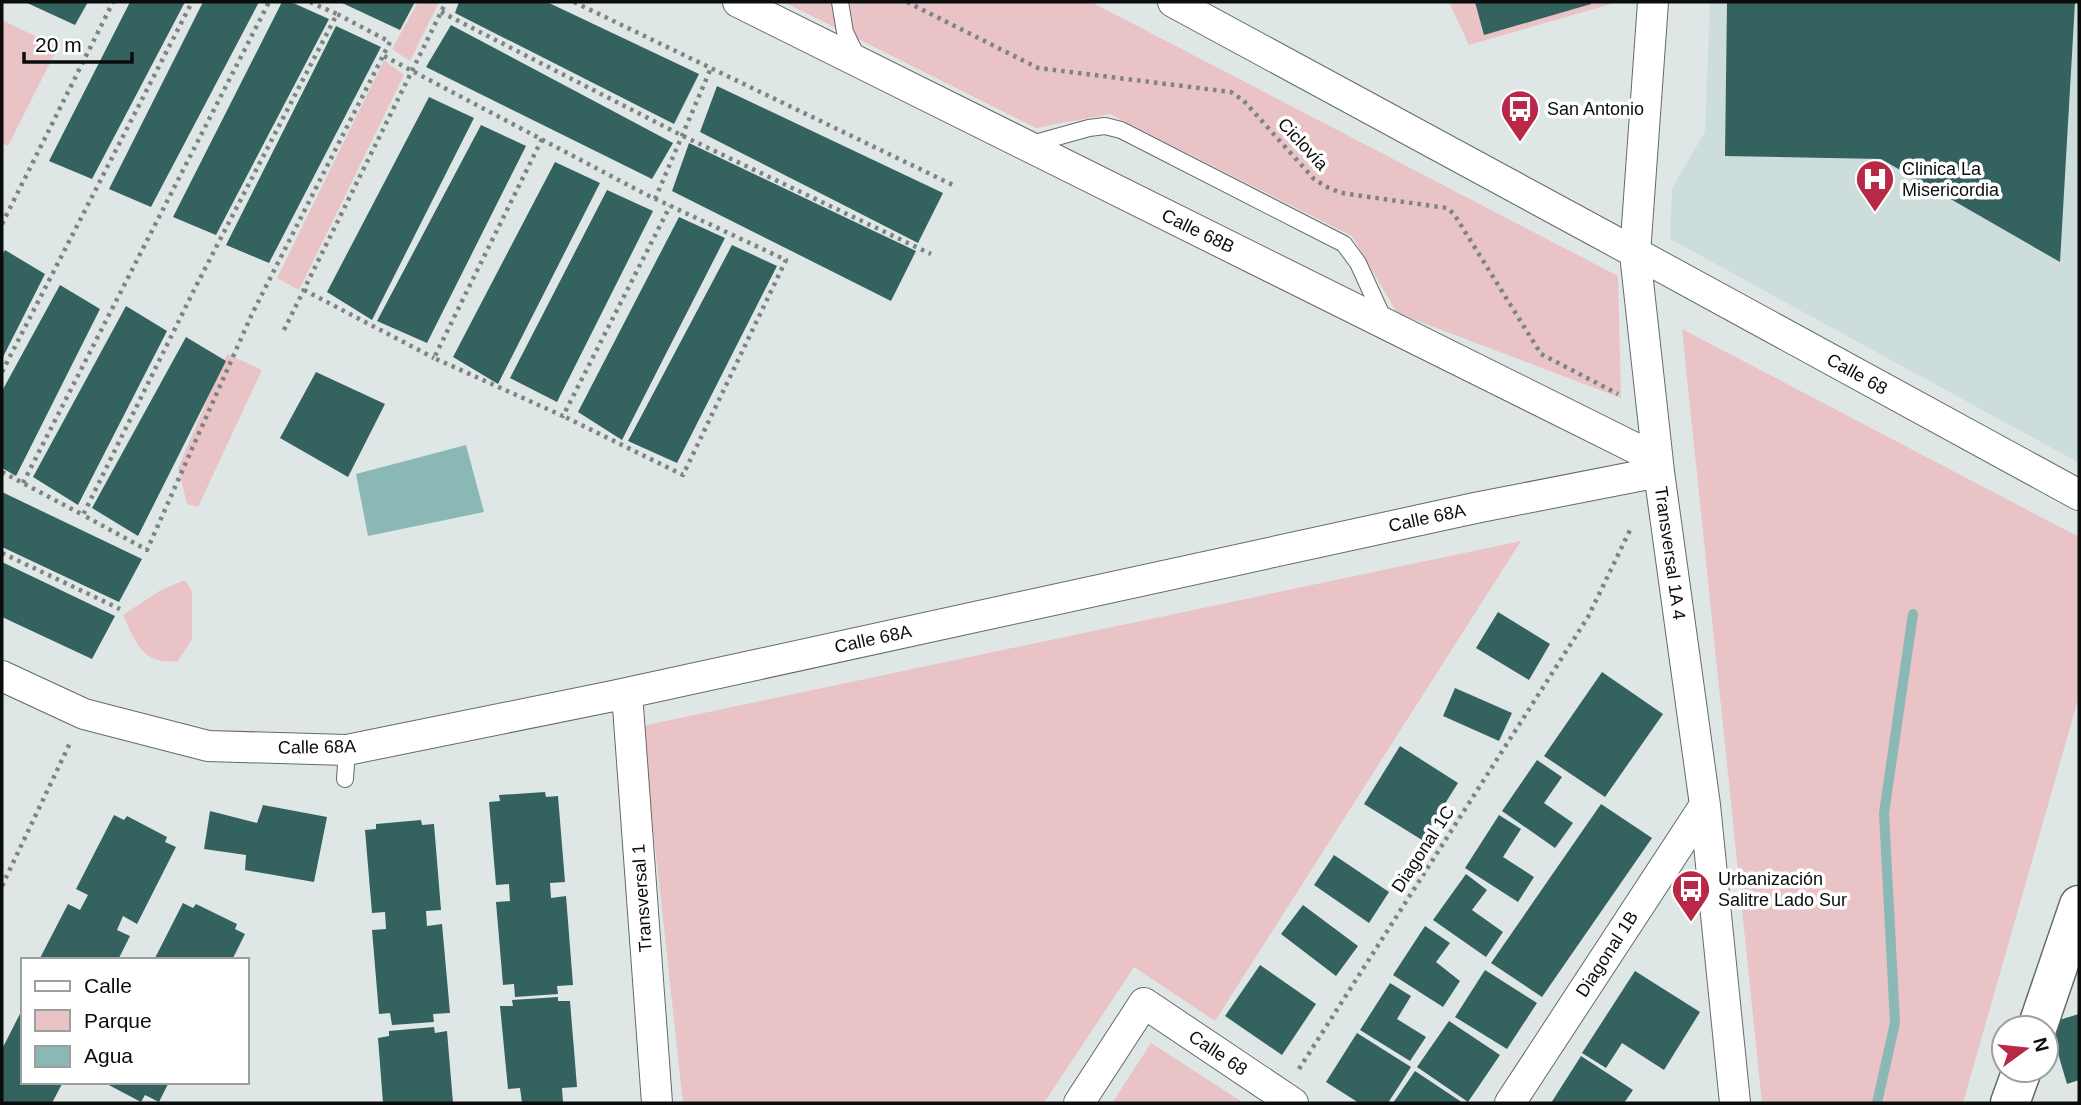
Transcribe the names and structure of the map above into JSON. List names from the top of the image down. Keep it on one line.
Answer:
{"streets":{"street":["Calle 68B","Calle 68","Calle 68A","Transversal 1A 4","Transversal 1","Diagonal 1B"],"path":["Ciclovía","Diagonal 1C"]},"crossings":[["Ciclovía","Transversal 1A 4"],["Calle 68B","Calle 68A"],["Calle 68B","Transversal 1A 4"],["Calle 68B","Diagonal 1C"],["Calle 68","Transversal 1A 4"],["Calle 68","Diagonal 1C"],["Calle 68A","Transversal 1A 4"],["Calle 68A","Diagonal 1C"],["Calle 68A","Transversal 1"],["Transversal 1A 4","Diagonal 1C"],["Transversal 1A 4","Diagonal 1B"]],"places":{"bus stop":["San Antonio","Urbanización Salitre Lado Sur"],"hospital":["Clinica La Misericordia"]},"legend":["Calle","Parque","Agua"],"scale_bar":"20 m","north":"right"}
